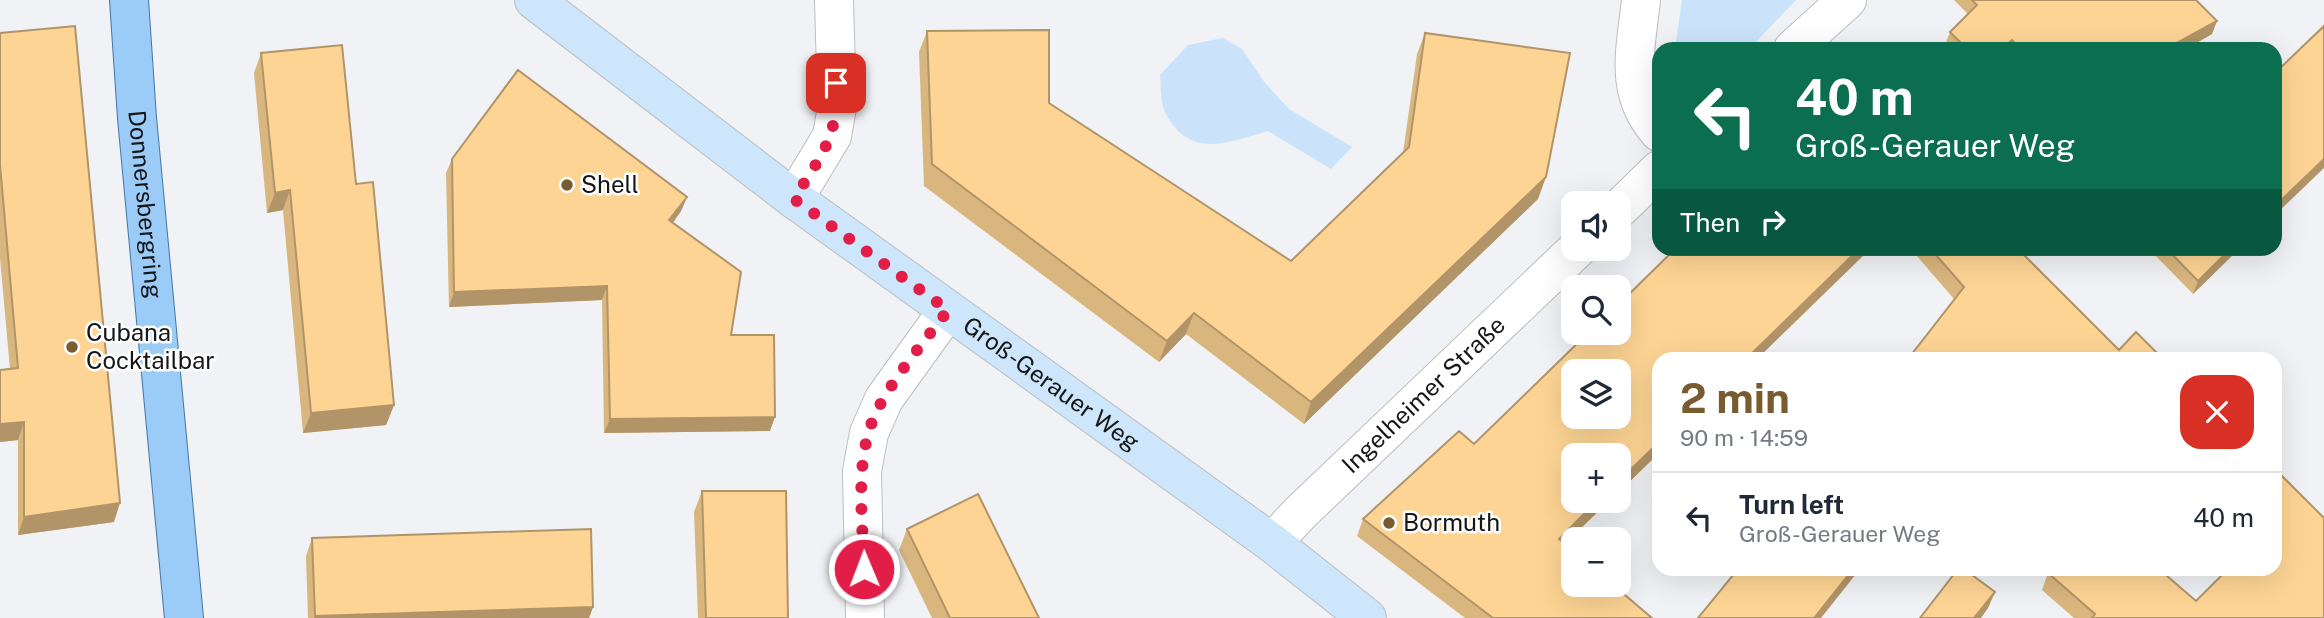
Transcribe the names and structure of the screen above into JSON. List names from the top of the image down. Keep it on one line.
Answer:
{"streets":{"main road":["Donnersbergring","Groß-Gerauer Weg"],"street":["Ingelheimer Straße"]},"crossings":[["Groß-Gerauer Weg","Ingelheimer Straße"]],"places":["Shell","Cubana Cocktailbar","Bormuth"],"page":{"turn":["40 m","Groß-Gerauer Weg"],"then":"Then","map_buttons":["+","−"],"heading":["2 min","90 m · 14:59"],"list":[{"name":"Turn left","note":"Groß-Gerauer Weg","value":"40 m"}]}}
